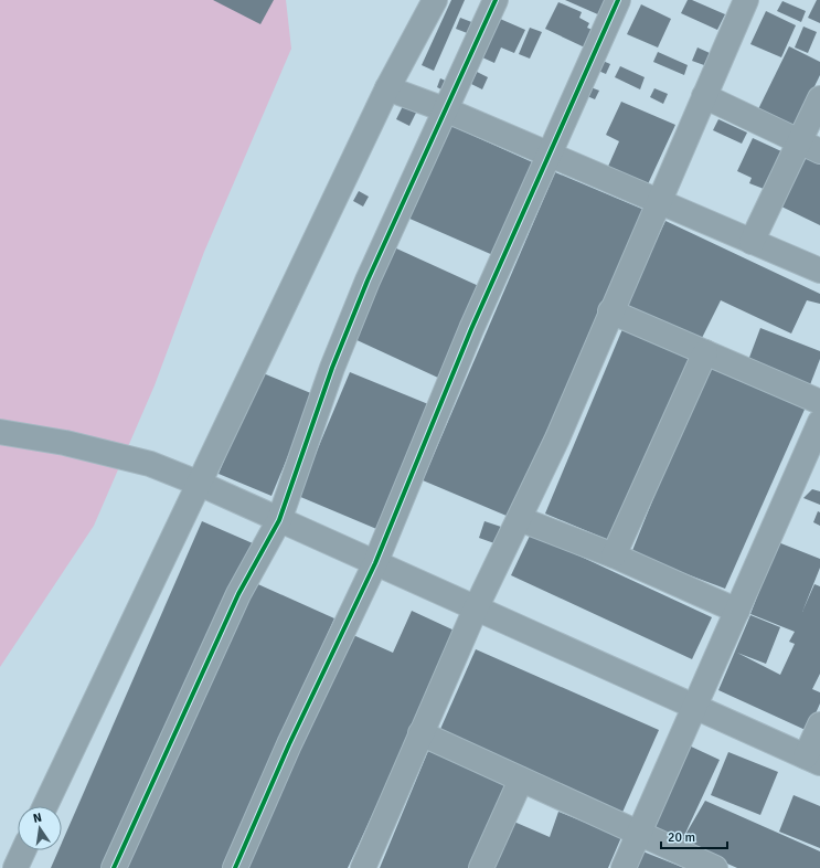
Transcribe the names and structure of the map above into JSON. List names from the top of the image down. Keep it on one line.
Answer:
{"scale_bar":"20 m","north":"top"}
